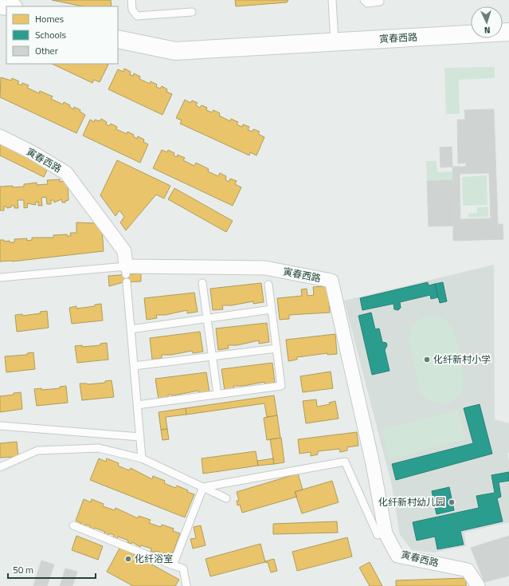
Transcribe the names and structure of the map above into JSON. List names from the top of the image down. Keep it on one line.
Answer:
{"streets":{"street":["寅春西路"]},"places":["化纤新村小学","化纤新村幼儿园","化纤浴室"],"legend":["Homes","Schools","Other"],"scale_bar":"50 m","north":"bottom"}
